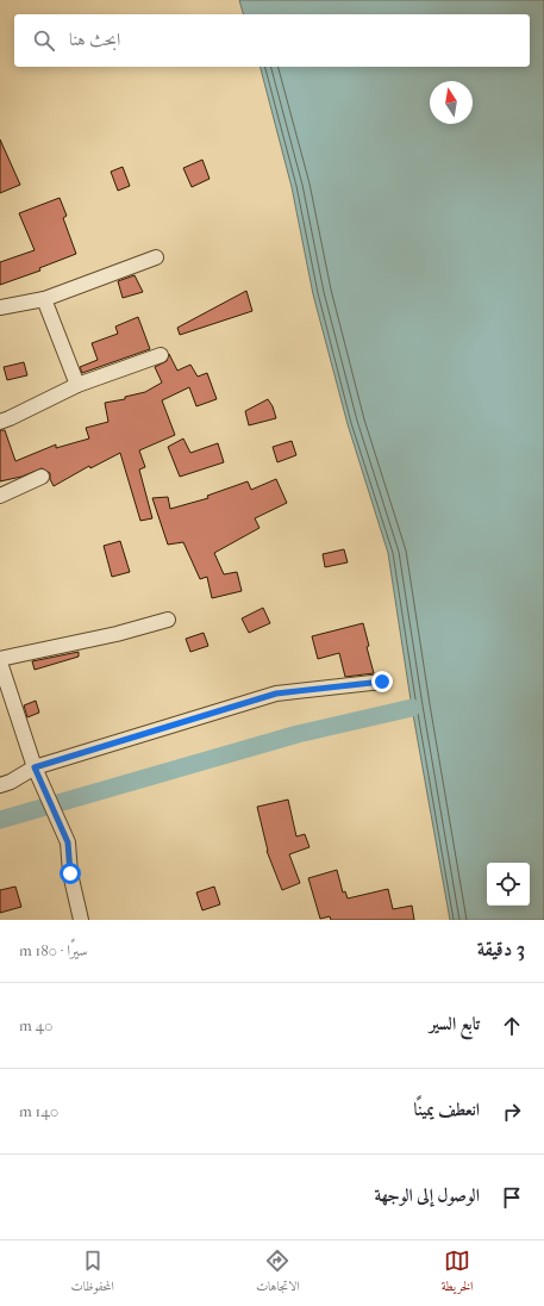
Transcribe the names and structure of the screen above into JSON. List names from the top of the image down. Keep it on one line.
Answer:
{"north":"top","page":{"search":"ابحث هنا","heading":["3 دقيقة","سيرًا · 180 m"],"list":[["تابع السير","40 m"],["انعطف يمينًا","140 m"],"الوصول إلى الوجهة"],"nav":["الخريطة","الاتجاهات","المحفوظات"]}}
